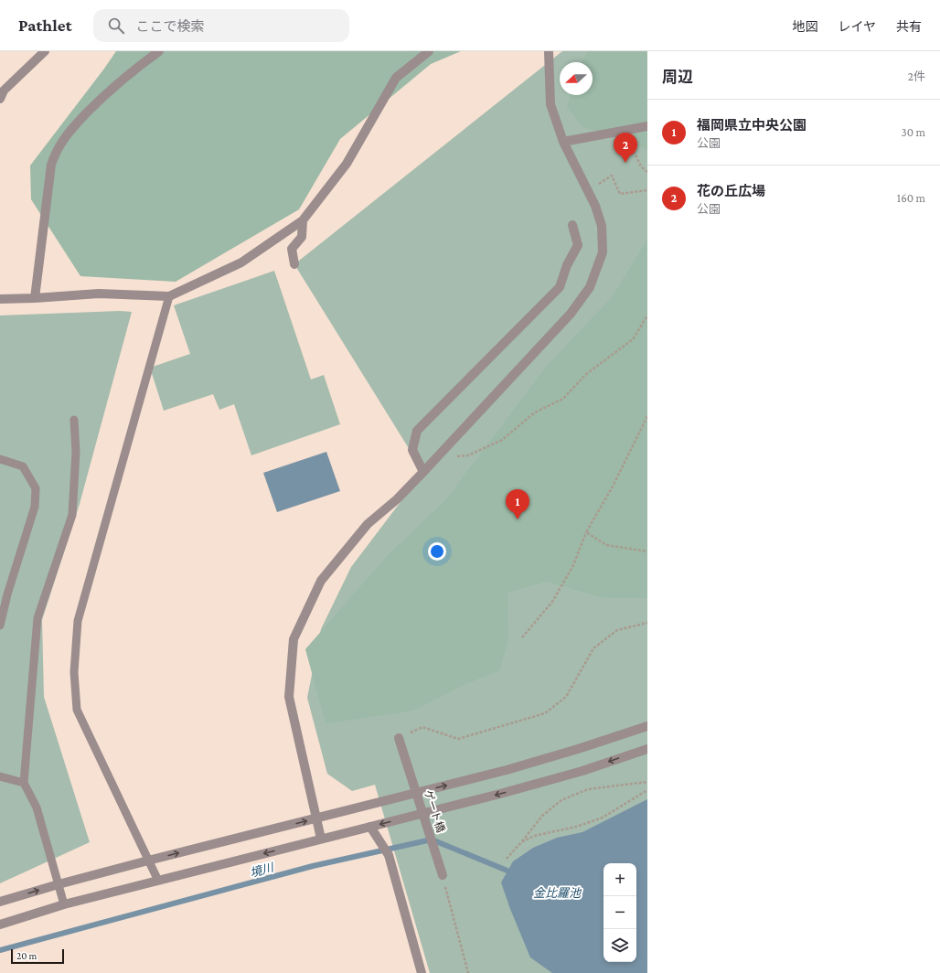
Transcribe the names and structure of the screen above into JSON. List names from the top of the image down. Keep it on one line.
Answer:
{"streets":{"street":["ゲート橋"]},"water":["境川","金比羅池"],"scale_bar":"20 m","north":"left","page":{"header":"Pathlet","search":"ここで検索","nav":["地図","レイヤ","共有"],"heading":["周辺","2件"],"list":[{"mark":"1","name":"福岡県立中央公園","note":"公園","value":"30 m"},{"mark":"2","name":"花の丘広場","note":"公園","value":"160 m"}],"pins":["2","1"],"map_buttons":["+","−"],"scale":"20 m"}}
